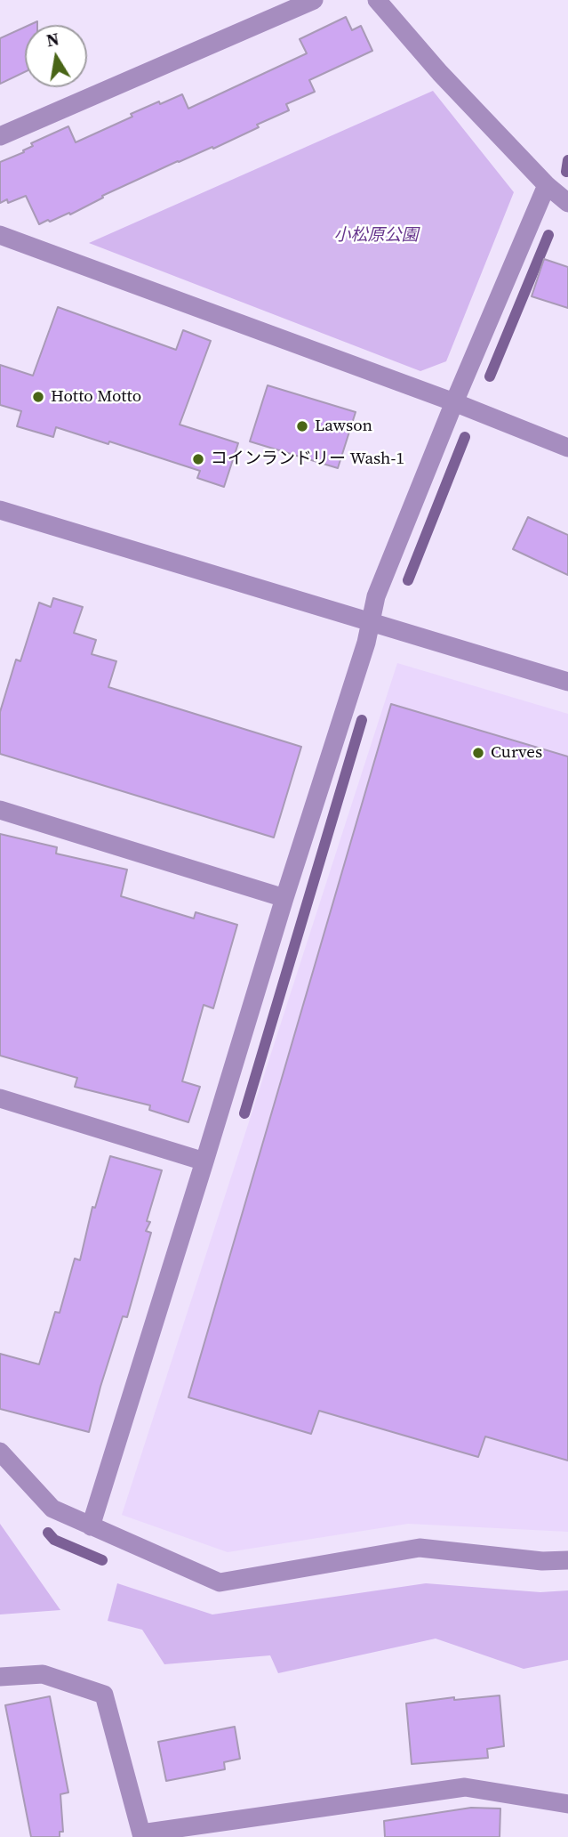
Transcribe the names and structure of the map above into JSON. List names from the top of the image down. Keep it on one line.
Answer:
{"parks":["小松原公園"],"places":["Hotto Motto","Lawson","コインランドリー Wash-1","Curves"],"north":"top"}
